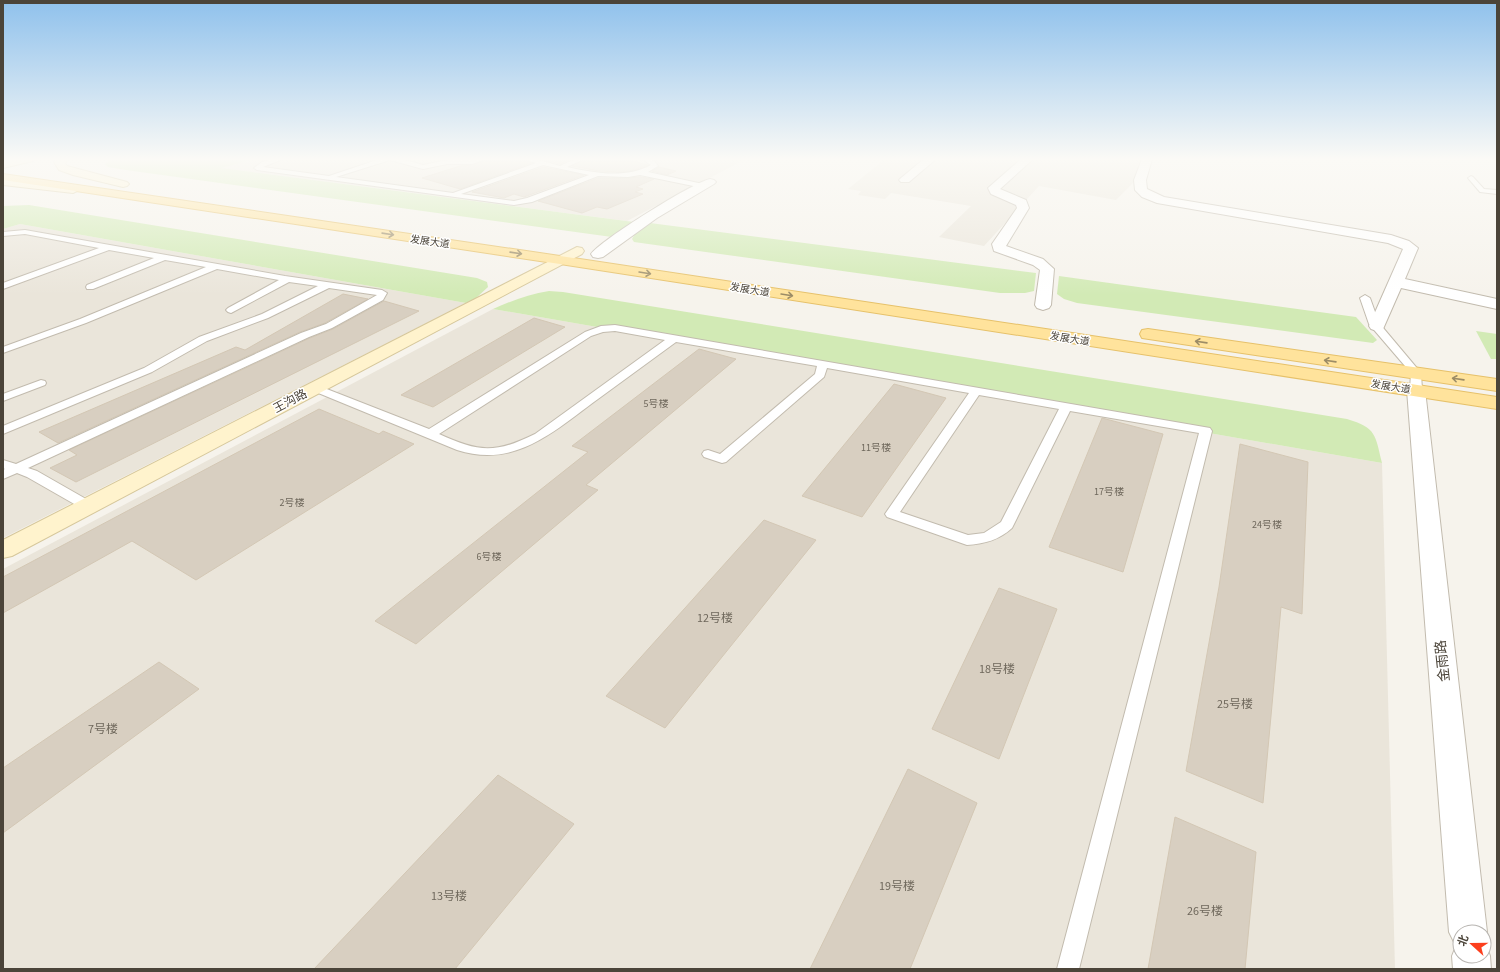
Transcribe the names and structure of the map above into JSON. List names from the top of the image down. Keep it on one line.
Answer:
{"streets":{"main road":["发展大道"],"street":["王沟路","金雨路"]},"crossings":[["发展大道","王沟路"],["发展大道","金雨路"]],"house_numbers":["5号楼","11号楼","17号楼","2号楼","24号楼","6号楼","12号楼","18号楼","25号楼","7号楼","19号楼","13号楼","26号楼"],"north":"left"}
